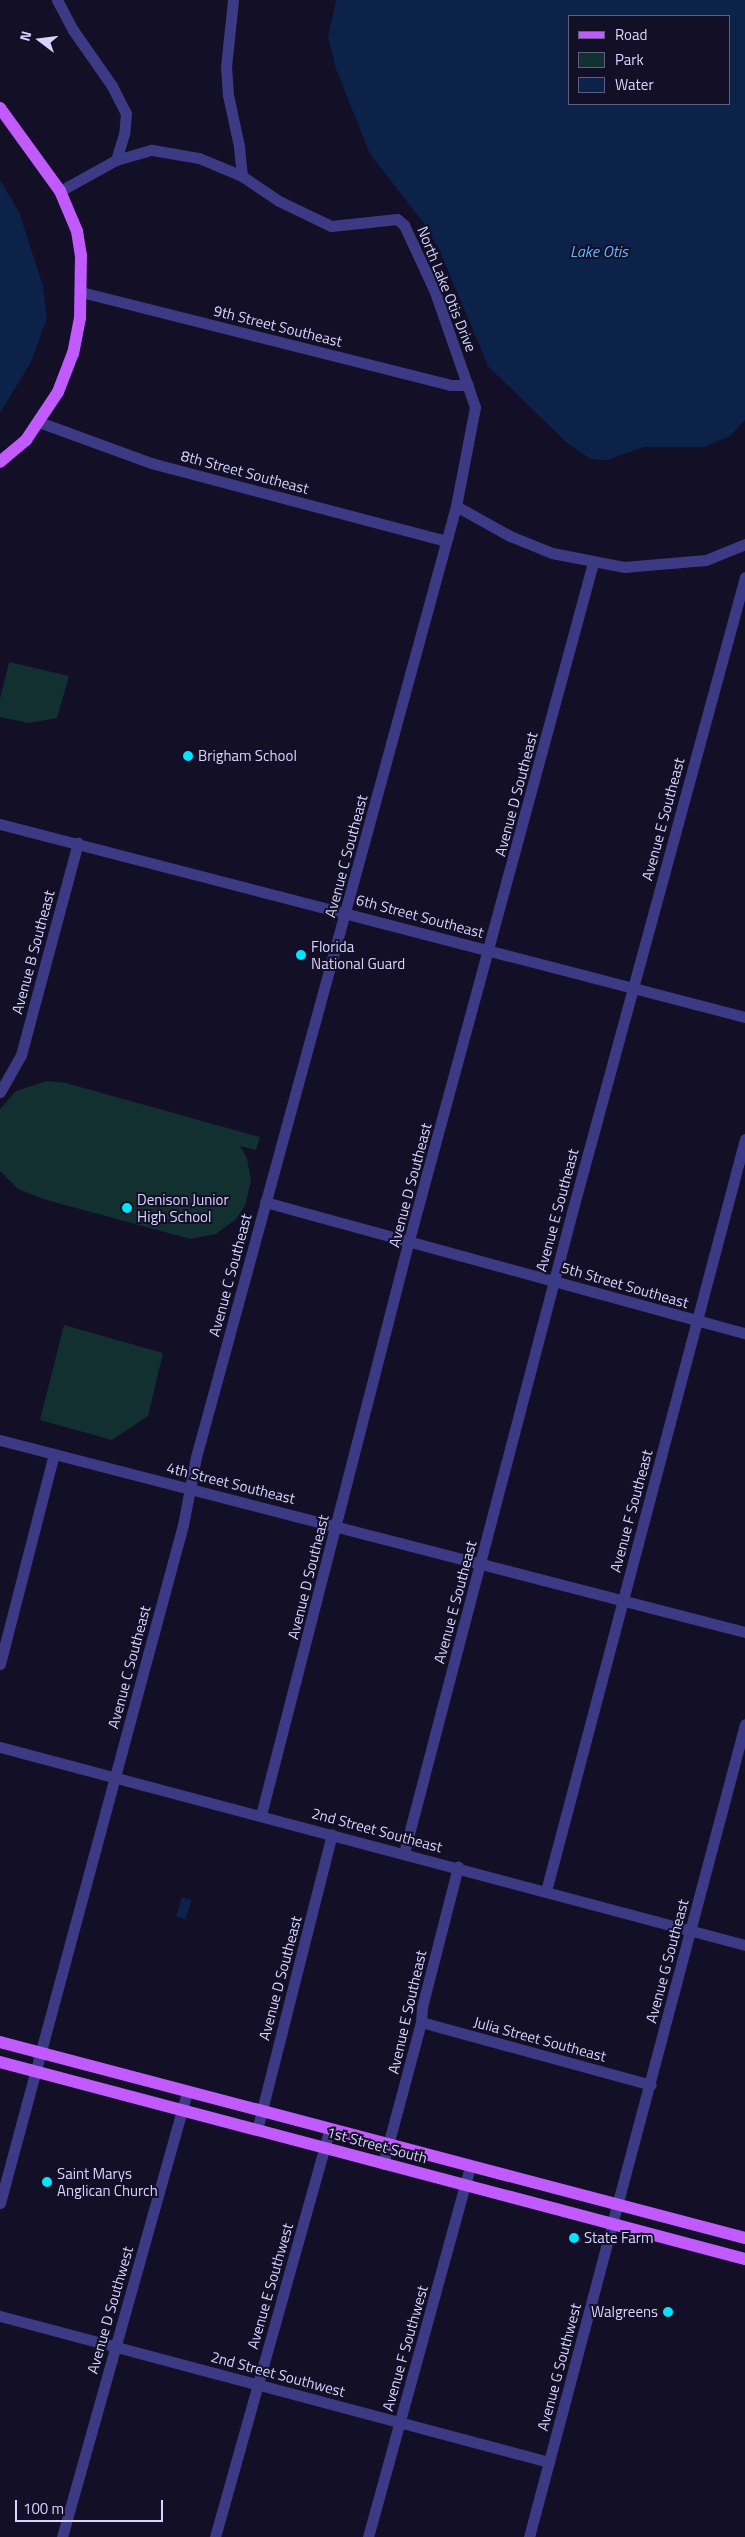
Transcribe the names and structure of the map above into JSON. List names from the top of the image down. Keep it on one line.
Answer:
{"streets":{"main road":["1st Street South"],"street":["North Lake Otis Drive","9th Street Southeast","8th Street Southeast","Avenue D Southeast","Avenue E Southeast","Avenue C Southeast","6th Street Southeast","Avenue B Southeast","5th Street Southeast","4th Street Southeast","Avenue F Southeast","2nd Street Southeast","Avenue G Southeast","Julia Street Southeast","Avenue E Southwest","Avenue D Southwest","Avenue F Southwest","Avenue G Southwest","2nd Street Southwest"]},"crossings":[["North Lake Otis Drive","9th Street Southeast"],["North Lake Otis Drive","Avenue C Southeast"],["8th Street Southeast","Avenue C Southeast"],["Avenue D Southeast","6th Street Southeast"],["Avenue D Southeast","5th Street Southeast"],["Avenue D Southeast","4th Street Southeast"],["Avenue D Southeast","2nd Street Southeast"],["Avenue D Southeast","1st Street South"],["Avenue E Southeast","6th Street Southeast"],["Avenue E Southeast","5th Street Southeast"],["Avenue E Southeast","4th Street Southeast"],["Avenue E Southeast","2nd Street Southeast"],["Avenue E Southeast","Julia Street Southeast"],["Avenue E Southeast","1st Street South"],["Avenue C Southeast","6th Street Southeast"],["Avenue C Southeast","5th Street Southeast"],["Avenue C Southeast","4th Street Southeast"],["Avenue C Southeast","2nd Street Southeast"],["Avenue C Southeast","1st Street South"],["6th Street Southeast","Avenue B Southeast"],["5th Street Southeast","Avenue F Southeast"],["4th Street Southeast","Avenue F Southeast"],["Avenue F Southeast","2nd Street Southeast"],["2nd Street Southeast","Avenue G Southeast"],["Avenue G Southeast","Julia Street Southeast"],["Avenue G Southeast","1st Street South"],["Avenue G Southeast","Avenue G Southwest"],["1st Street South","Avenue E Southwest"],["1st Street South","Avenue D Southwest"],["1st Street South","Avenue F Southwest"],["1st Street South","Avenue G Southwest"],["Avenue E Southwest","2nd Street Southwest"],["Avenue D Southwest","2nd Street Southwest"],["Avenue F Southwest","2nd Street Southwest"],["Avenue G Southwest","2nd Street Southwest"]],"water":["Lake Otis"],"places":["Brigham School","Florida National Guard","Denison Junior High School","Saint Marys Anglican Church","State Farm","Walgreens"],"legend":["Road","Park","Water"],"scale_bar":"100 m","north":"left"}
